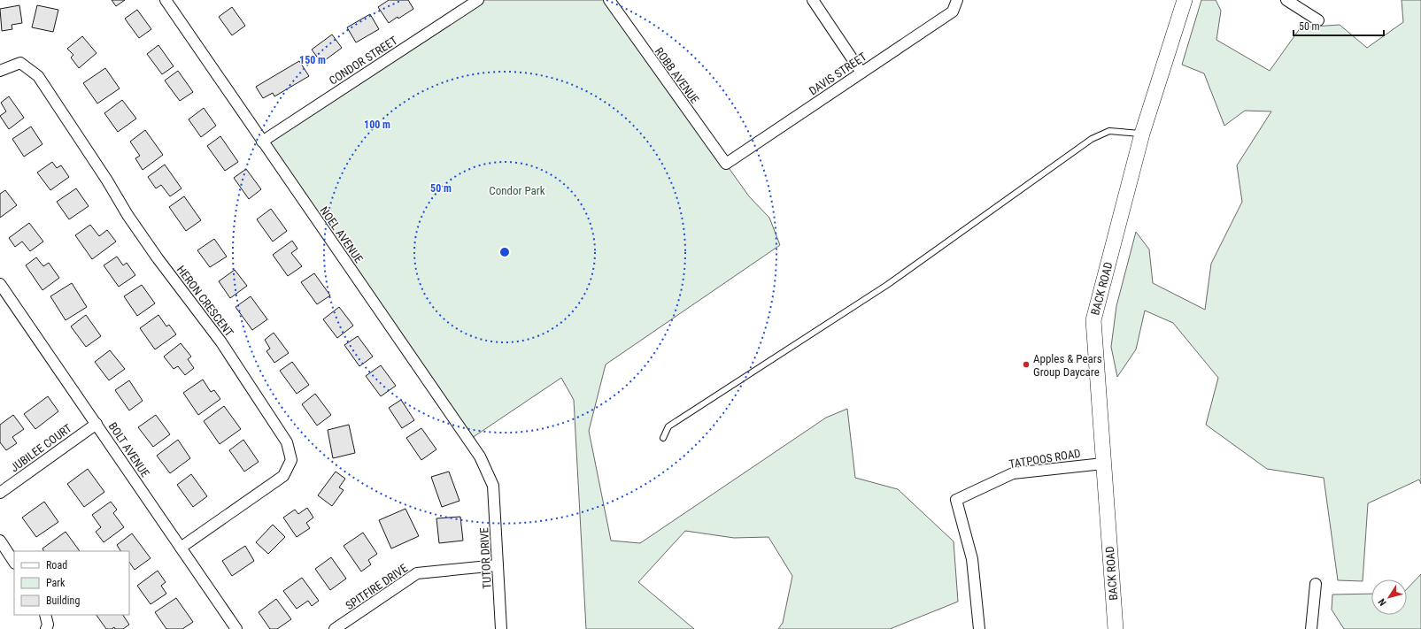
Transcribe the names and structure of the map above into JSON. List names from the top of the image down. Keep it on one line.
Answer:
{"streets":{"street":["CONDOR STREET","DAVIS STREET","ROBB AVENUE","NOEL AVENUE","BACK ROAD","HERON CRESCENT","JUBILEE COURT","BOLT AVENUE","TATPOOS ROAD","TUTOR DRIVE","SPITFIRE DRIVE"]},"crossings":[["CONDOR STREET","NOEL AVENUE"],["DAVIS STREET","ROBB AVENUE"],["NOEL AVENUE","TUTOR DRIVE"],["BACK ROAD","TATPOOS ROAD"],["HERON CRESCENT","BOLT AVENUE"],["JUBILEE COURT","BOLT AVENUE"],["TUTOR DRIVE","SPITFIRE DRIVE"]],"parks":["Condor Park"],"places":["Apples & Pears Group Daycare"],"legend":["Road","Park","Building"],"scale_bar":"50 m","north":"bottom left","rings":["150 m","100 m","50 m"]}
